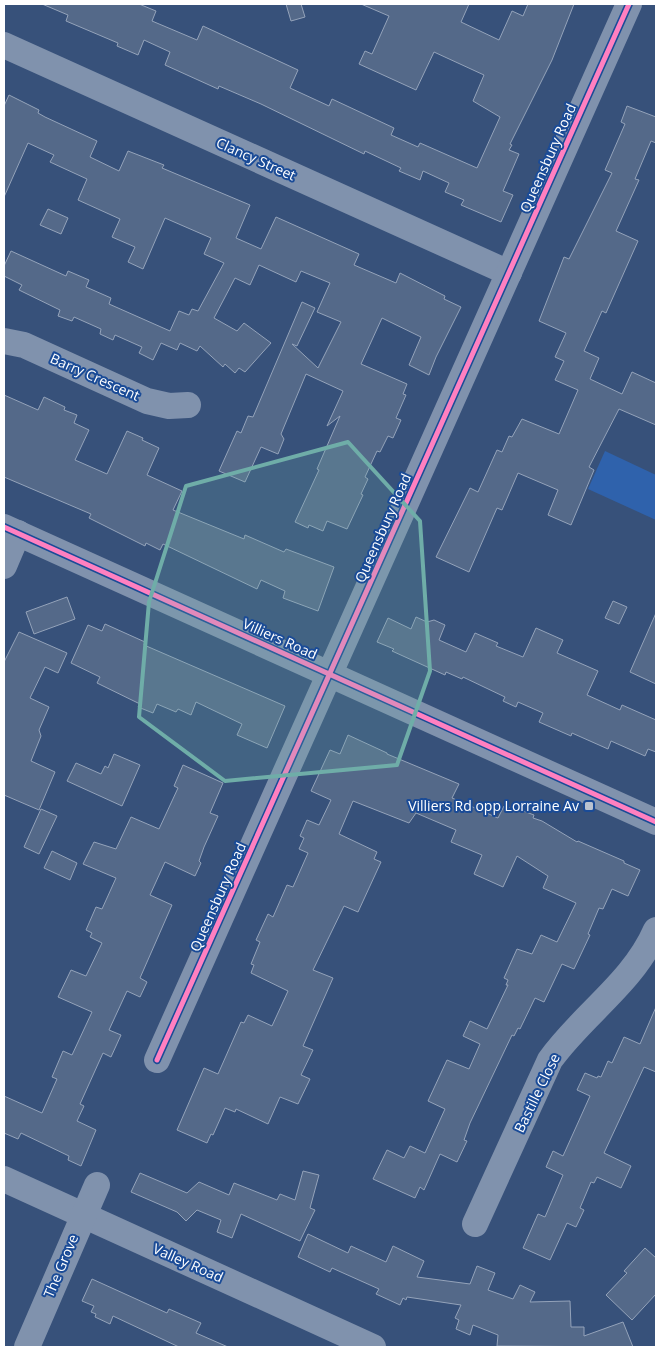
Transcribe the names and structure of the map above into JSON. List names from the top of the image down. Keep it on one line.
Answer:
{"streets":{"street":["Queensbury Road","Clancy Street","Barry Crescent","Villiers Road","Bastille Close","Valley Road","The Grove"]},"crossings":[["Queensbury Road","Clancy Street"],["Queensbury Road","Villiers Road"],["Valley Road","The Grove"]],"places":{"transit":["Villiers Rd opp Lorraine Av"]}}
